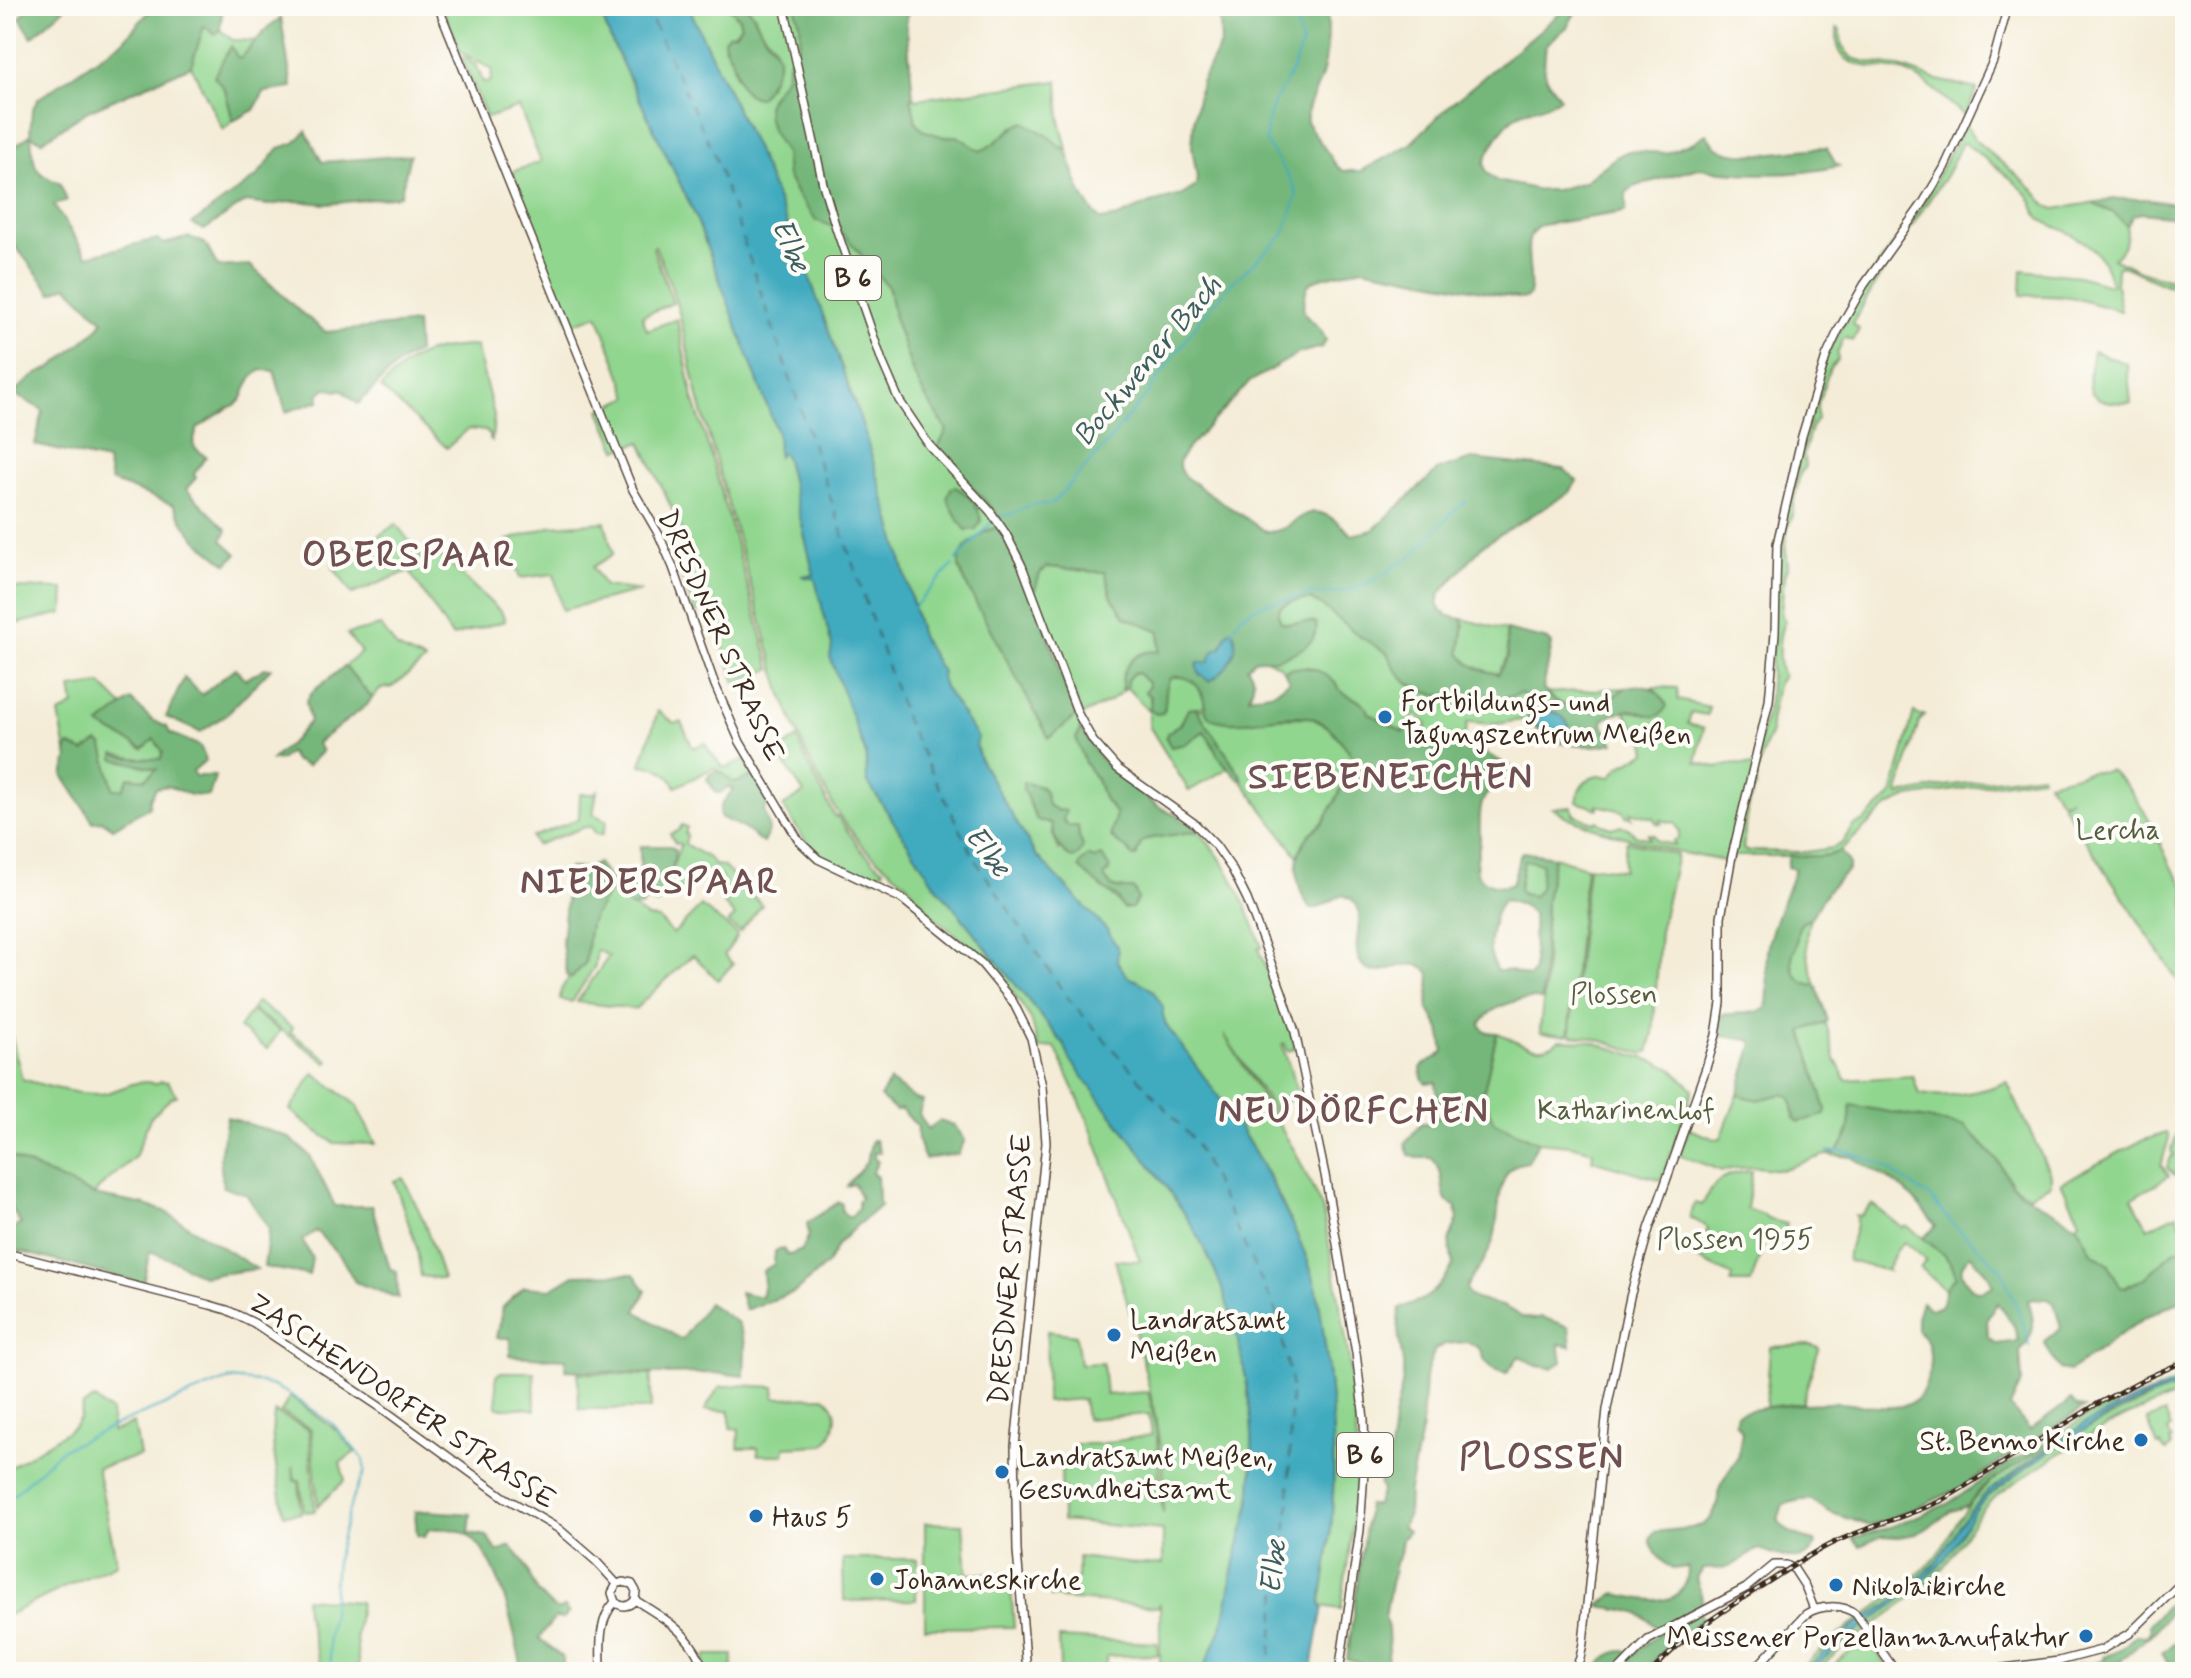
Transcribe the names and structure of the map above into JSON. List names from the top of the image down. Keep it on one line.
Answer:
{"streets":{"main road":["B 6","DRESDNER STRASSE","ZASCHENDORFER STRASSE"]},"districts":["OBERSPAAR","SIEBENEICHEN","NIEDERSPAAR","NEUDÖRFCHEN","PLOSSEN"],"water":["Elbe","Bockwener Bach"],"parks":["Lercha","Plossen","Katharinenhof","Plossen 1955"],"places":["Fortbildungs- und Tagungszentrum Meißen","Landratsamt Meißen","St. Benno Kirche","Landratsamt Meißen, Gesundheitsamt","Haus 5","Johanneskirche","Nikolaikirche","Meissener Porzellanmanufaktur"]}
